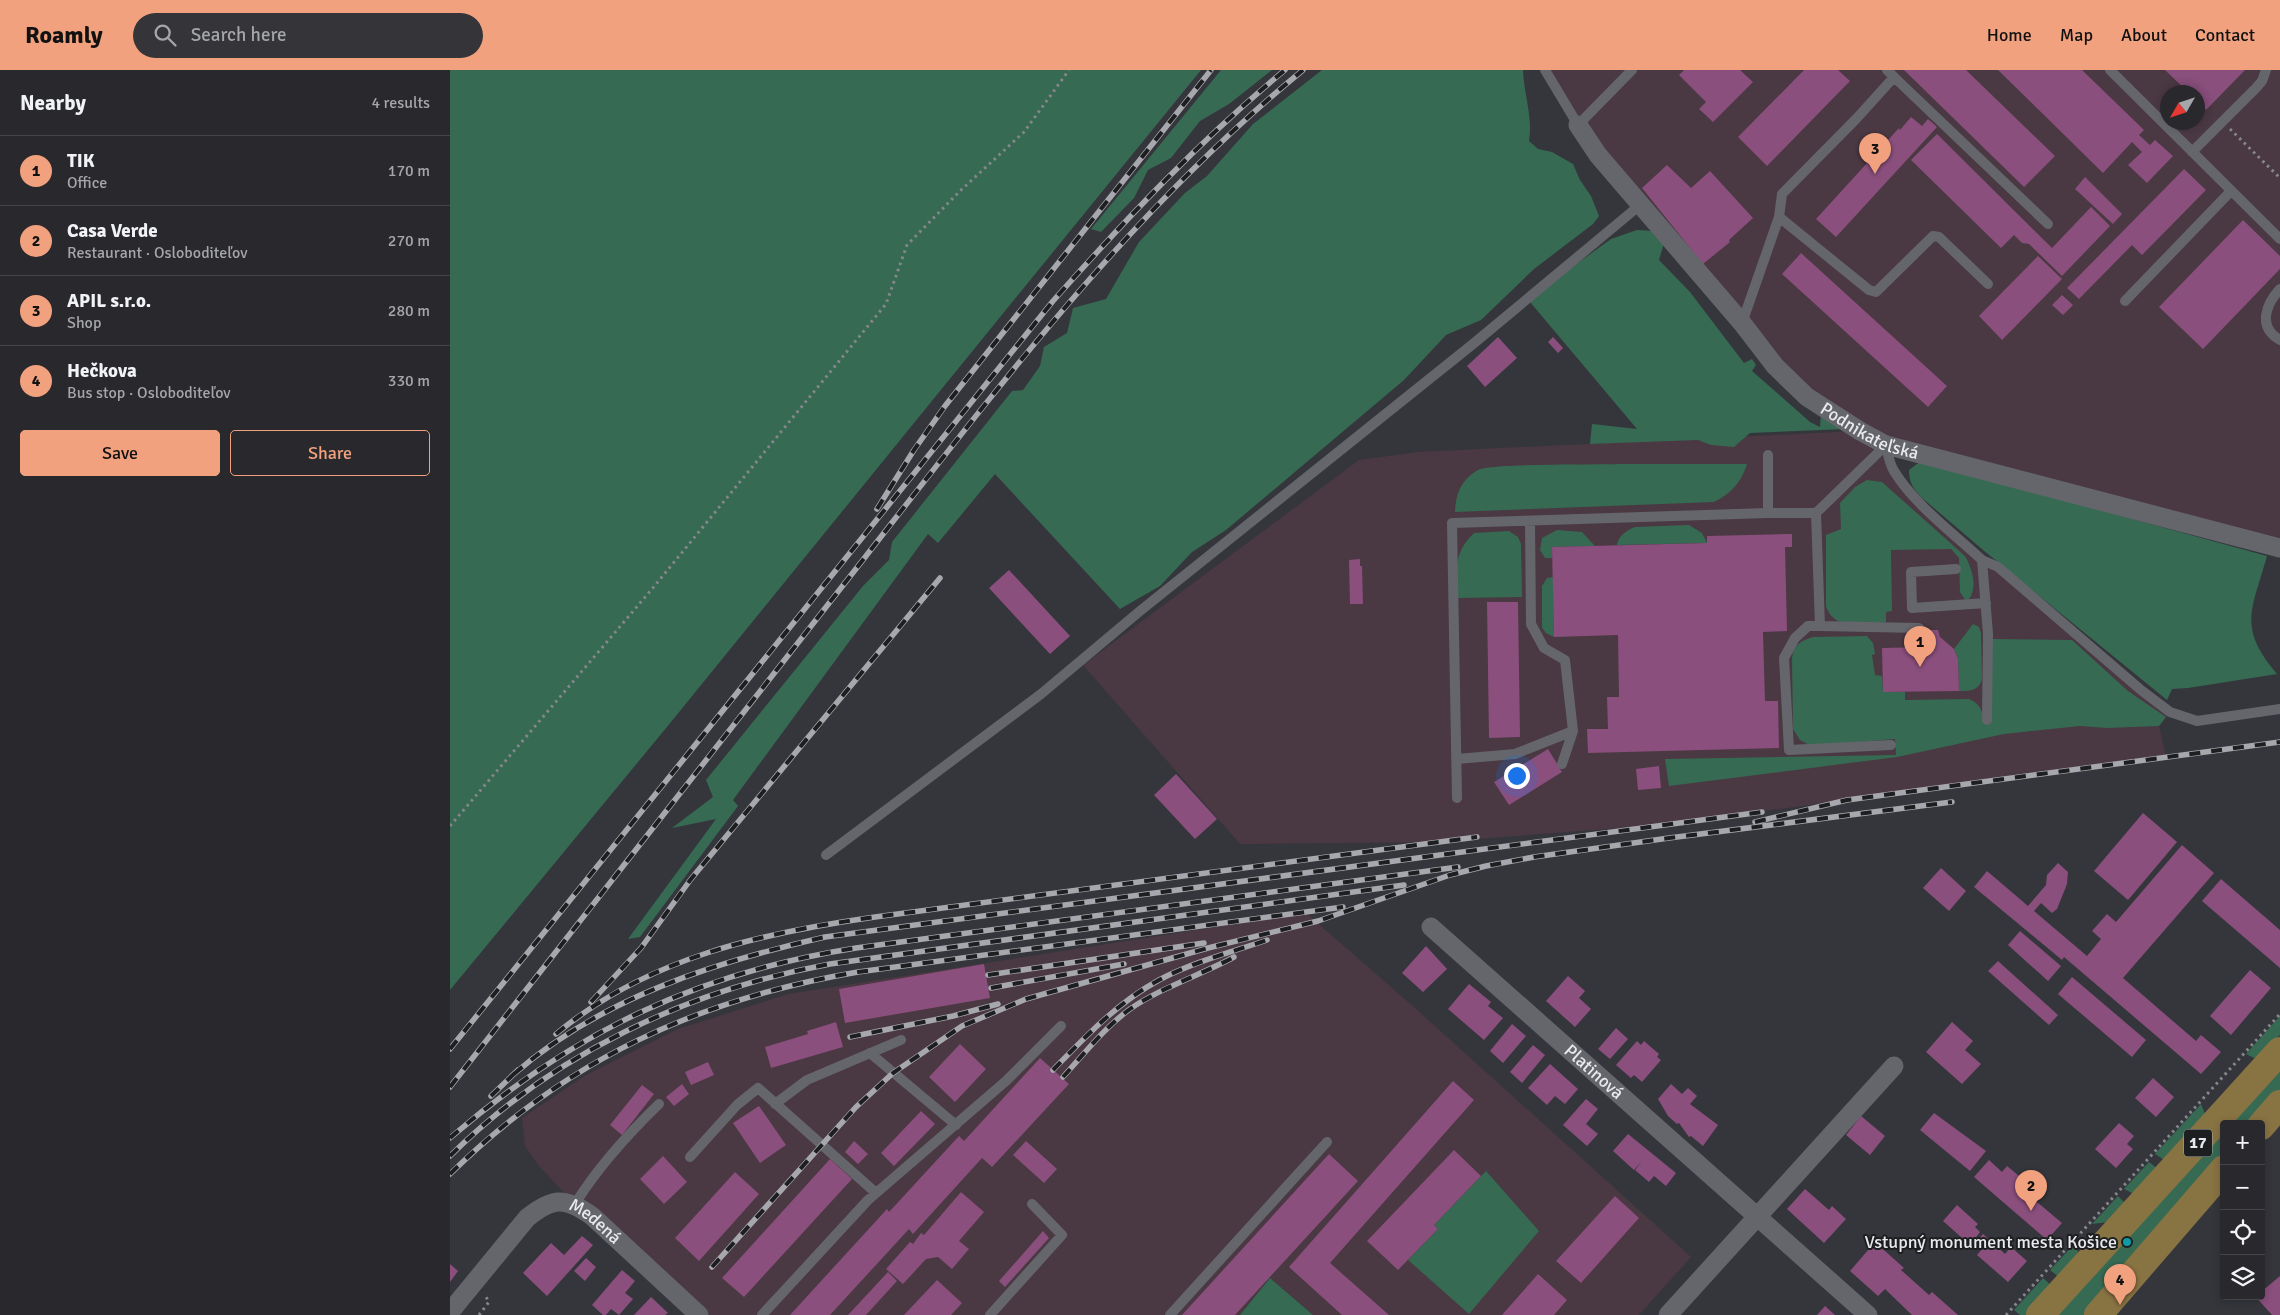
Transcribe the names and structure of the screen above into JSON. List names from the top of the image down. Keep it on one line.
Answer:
{"streets":{"main road":["17"],"street":["Podnikateľská","Platinová","Medená"]},"places":["Vstupný monument mesta Košice"],"north":"bottom left","page":{"header":"Roamly","search":"Search here","nav":["Home","Map","About","Contact"],"heading":["Nearby","4 results"],"pins":["3","1","2","4"],"list":[{"mark":"1","name":"TIK","note":"Office","value":"170 m"},{"mark":"2","name":"Casa Verde","note":"Restaurant · Osloboditeľov","value":"270 m"},{"mark":"3","name":"APIL s.r.o.","note":"Shop","value":"280 m"},{"mark":"4","name":"Hečkova","note":"Bus stop · Osloboditeľov","value":"330 m"}],"buttons":["Save","Share"],"map_buttons":["+","−"]}}
